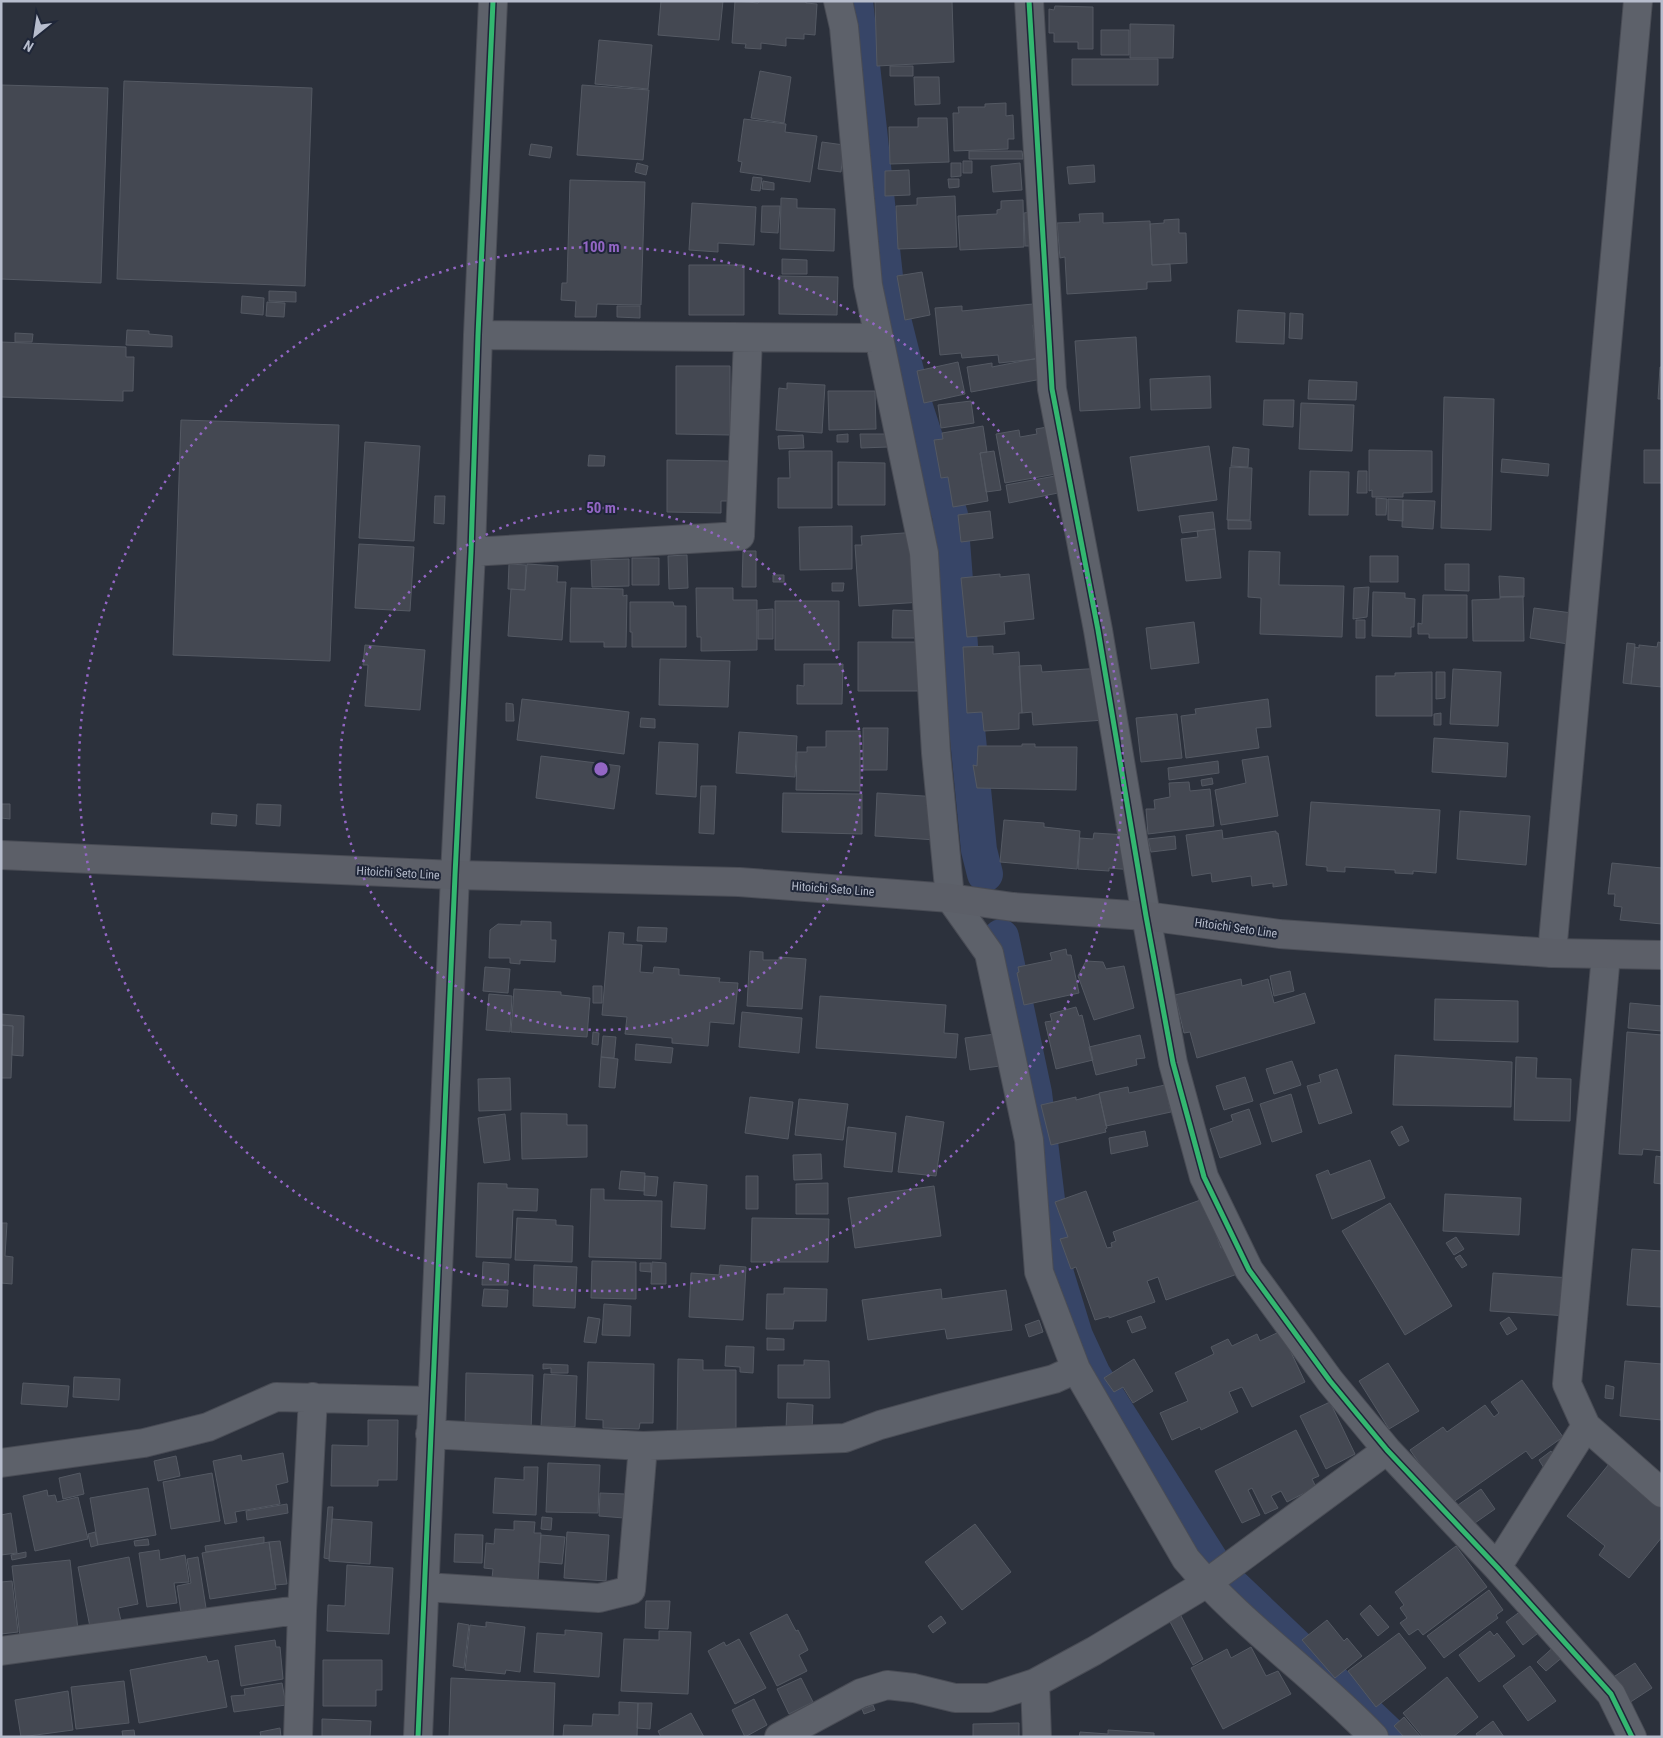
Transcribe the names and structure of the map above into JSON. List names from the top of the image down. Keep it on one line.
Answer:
{"streets":{"main road":["Hitoichi Seto Line"]},"north":"bottom left","rings":["100 m","50 m"]}
